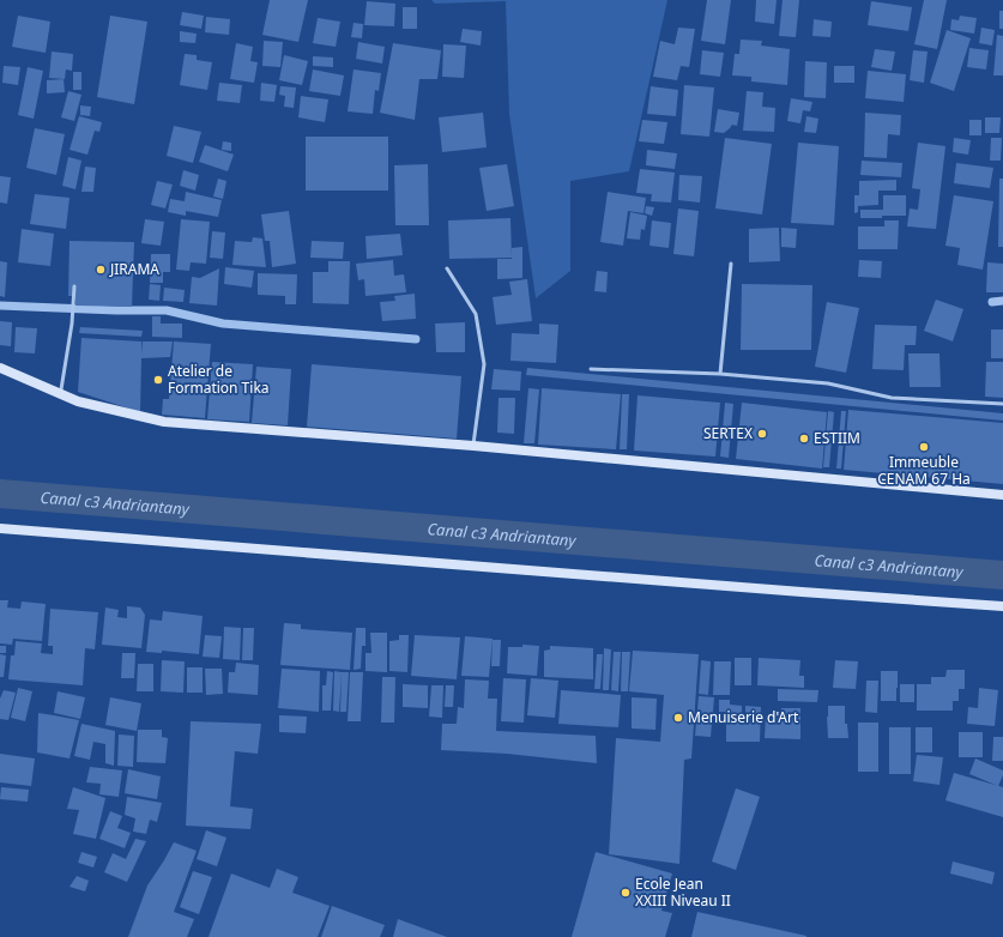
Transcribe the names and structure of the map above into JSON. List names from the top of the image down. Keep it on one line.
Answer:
{"water":["Canal c3 Andriantany"],"places":["JIRAMA","Atelier de Formation Tika","SERTEX","ESTIIM","Immeuble CENAM 67 Ha","Menuiserie d'Art","Ecole Jean XXIII Niveau II"]}
